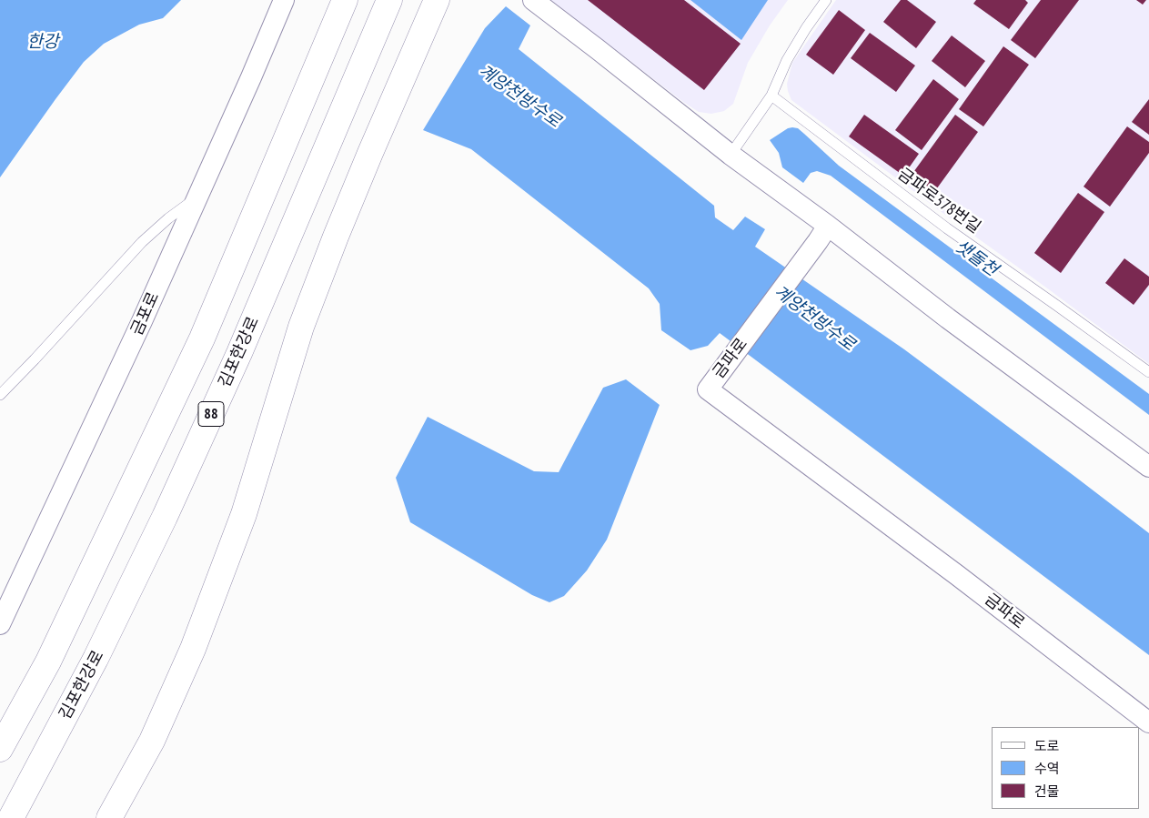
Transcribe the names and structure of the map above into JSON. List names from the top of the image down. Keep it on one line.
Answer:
{"streets":{"main road":["김포한강로","88"],"street":["금포로","금파로"],"lane":["금파로378번길"]},"water":["한강","계양천방수로","샛돌천"],"legend":["도로","수역","건물"]}
